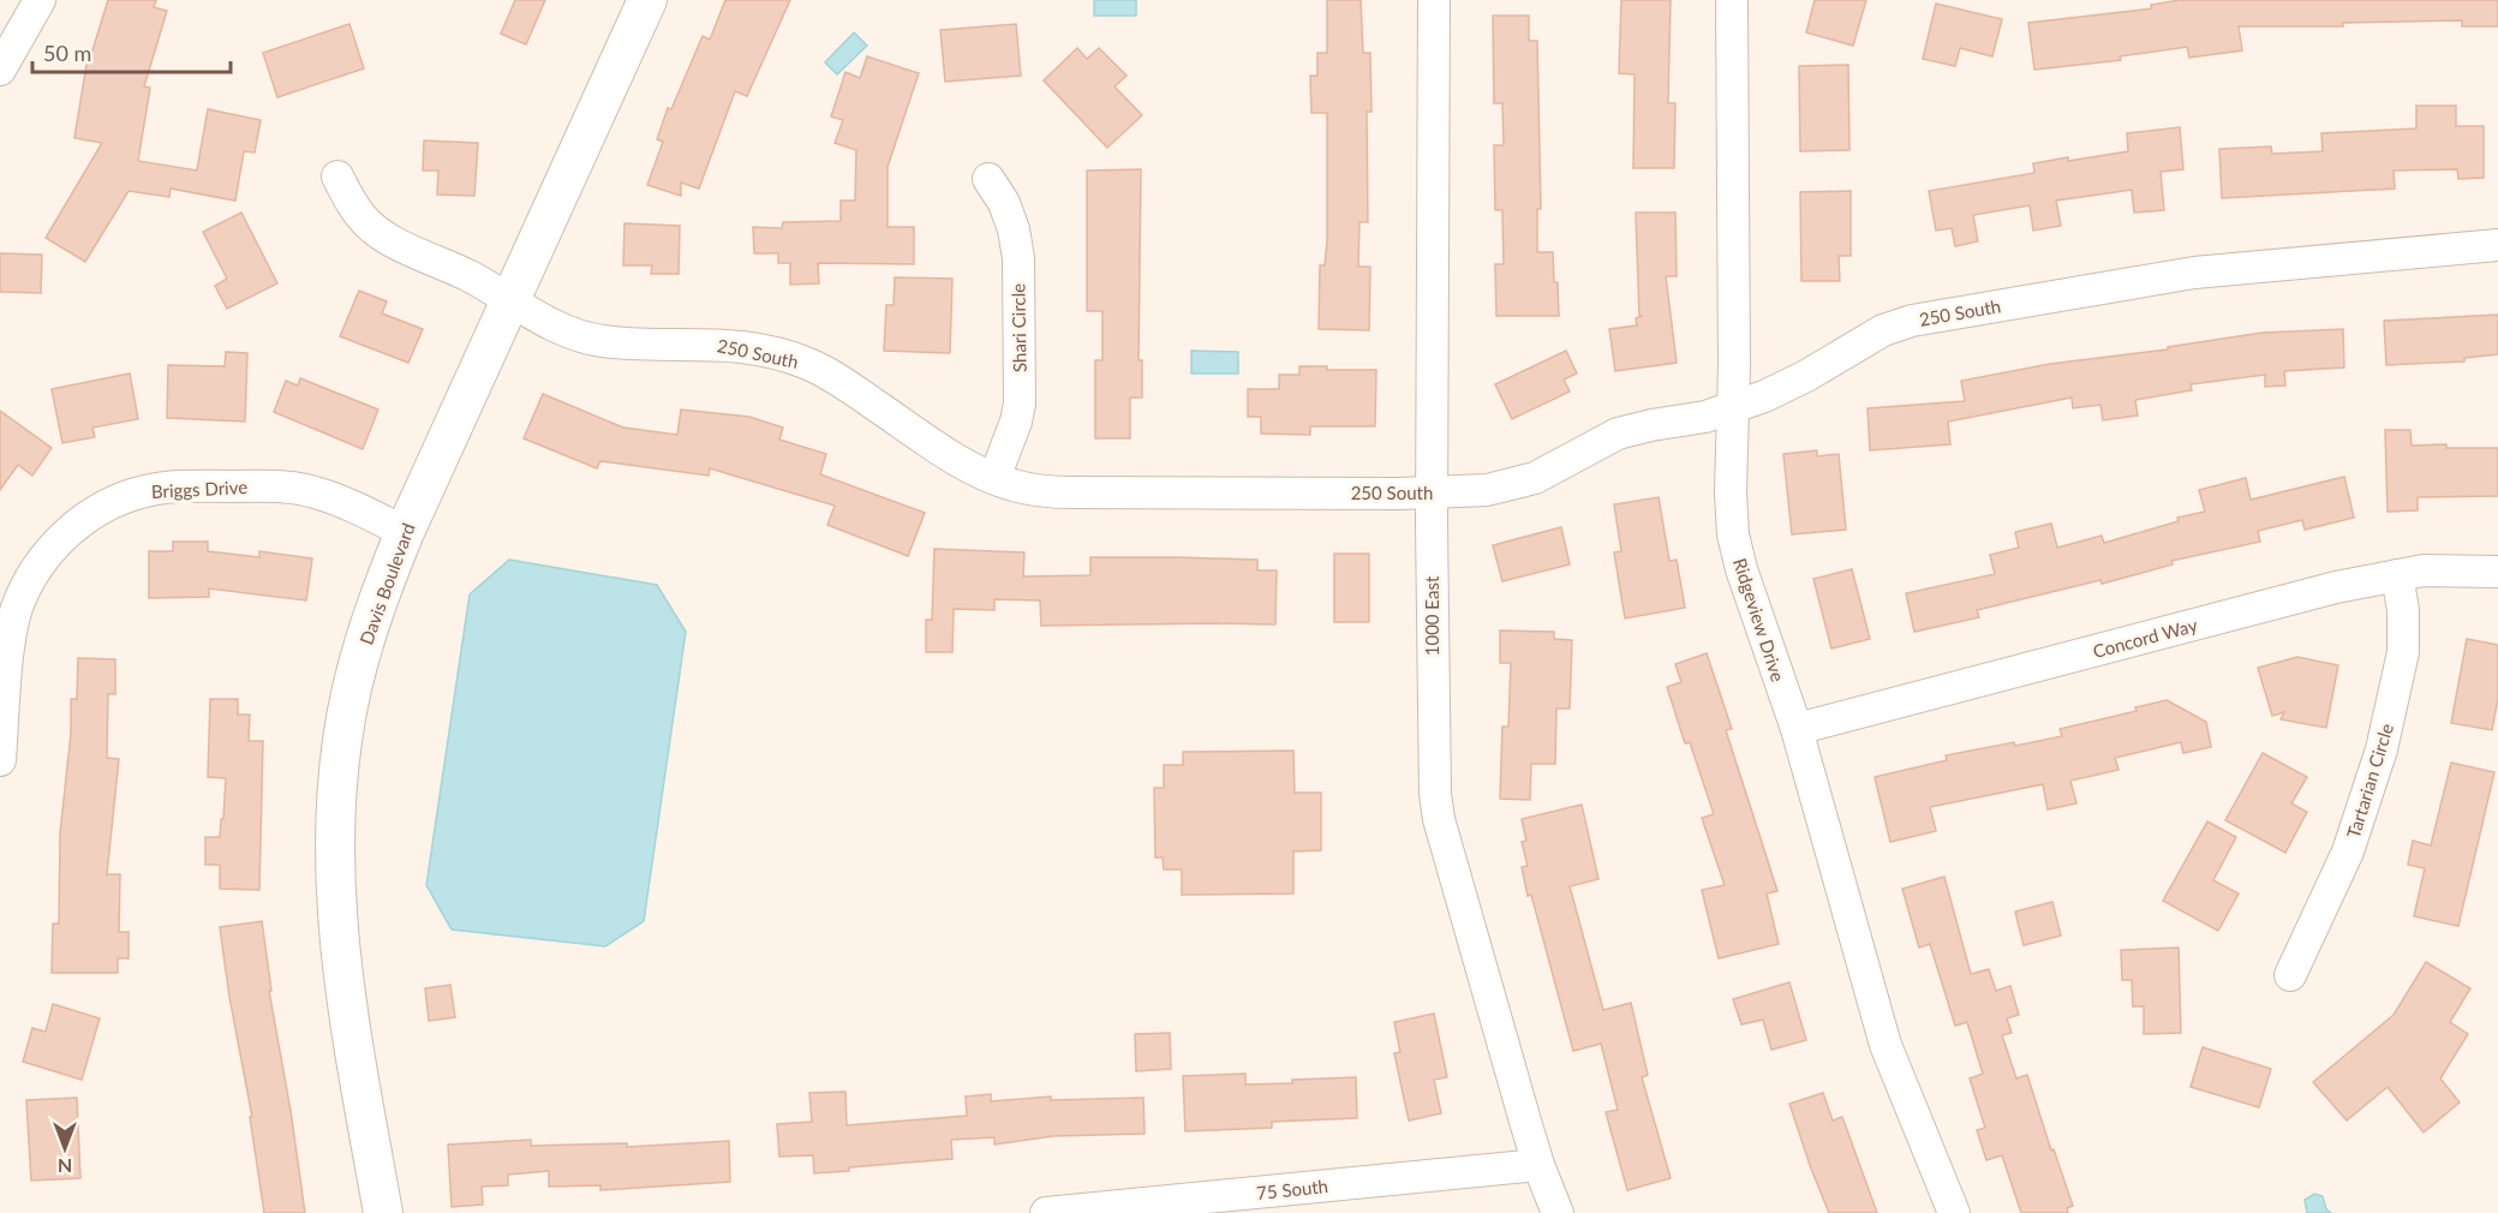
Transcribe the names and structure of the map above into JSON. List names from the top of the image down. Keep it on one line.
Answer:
{"streets":{"street":["250 South","Shari Circle","Briggs Drive","Davis Boulevard","1000 East","Ridgeview Drive","Concord Way","Tartarian Circle","75 South"]},"crossings":[["250 South","Shari Circle"],["250 South","Davis Boulevard"],["250 South","1000 East"],["250 South","Ridgeview Drive"],["Briggs Drive","Davis Boulevard"],["1000 East","75 South"],["Ridgeview Drive","Concord Way"],["Concord Way","Tartarian Circle"]],"scale_bar":"50 m","north":"bottom"}
